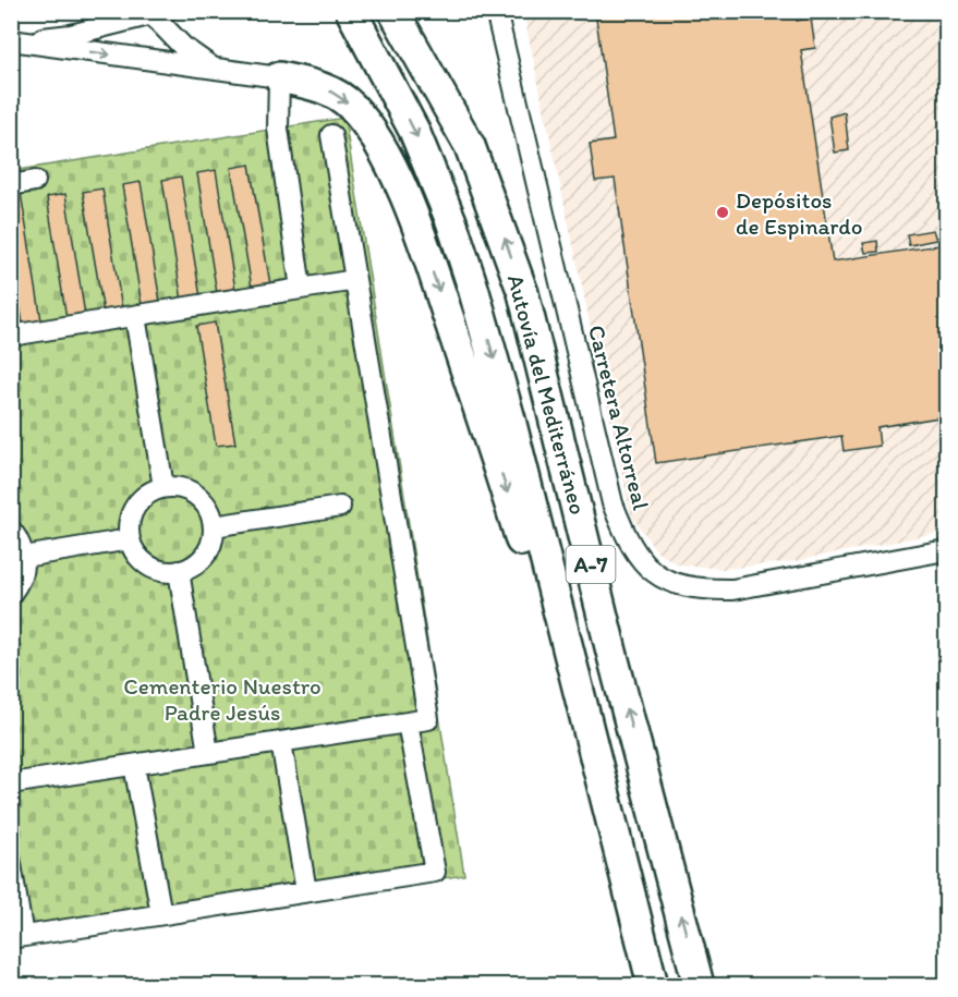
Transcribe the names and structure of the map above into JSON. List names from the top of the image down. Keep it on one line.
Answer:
{"streets":{"highway":["Autovía del Mediterráneo","A-7"],"street":["Carretera Altorreal"]},"parks":["Cementerio Nuestro Padre Jesús"],"places":["Depósitos de Espinardo"]}
